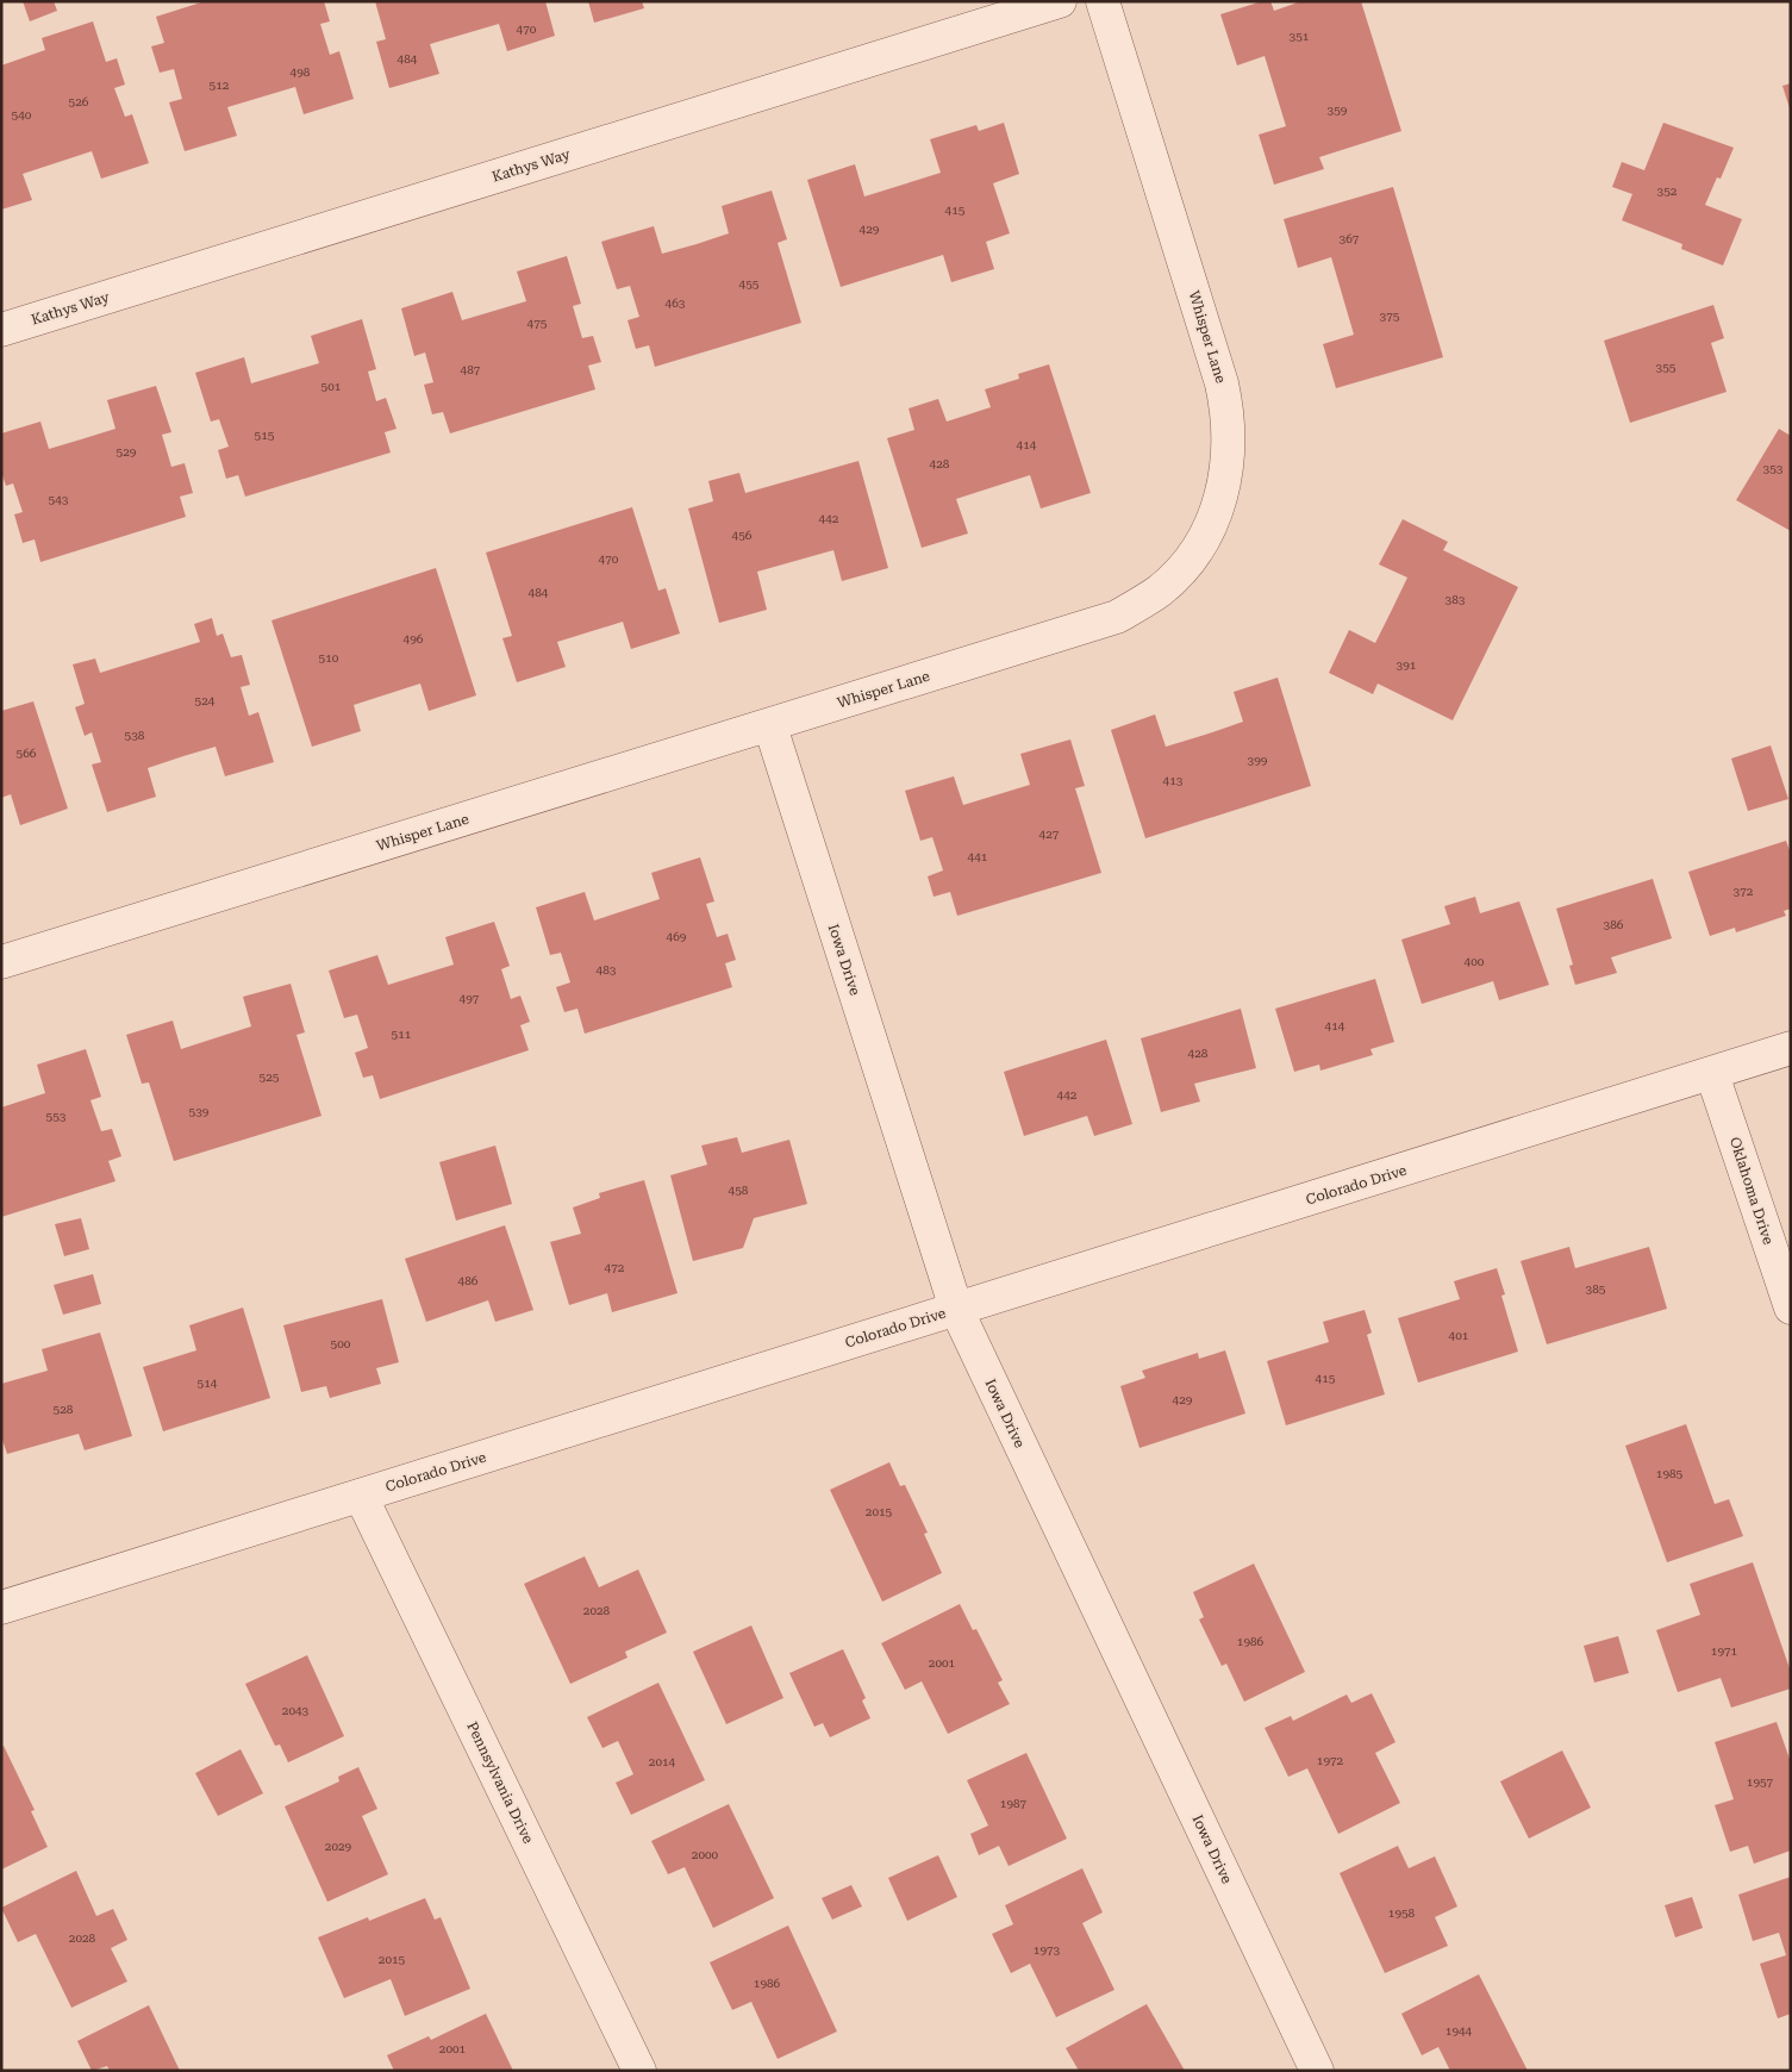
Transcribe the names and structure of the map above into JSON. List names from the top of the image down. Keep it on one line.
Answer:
{"streets":{"street":["Kathys Way","Whisper Lane","Iowa Drive","Colorado Drive","Oklahoma Drive","Pennsylvania Drive"]},"crossings":[["Whisper Lane","Iowa Drive"],["Iowa Drive","Colorado Drive"],["Colorado Drive","Oklahoma Drive"],["Colorado Drive","Pennsylvania Drive"]],"house_numbers":["470","351","484","498","512","526","359","540","352","415","429","367","455","463","375","475","355","487","501","515","414","529","428","353","543","442","456","470","484","383","496","510","391","524","538","566","399","413","427","441","372","386","469","400","483","497","414","511","428","525","442","539","553","458","472","486","385","401","500","415","514","429","528","1985","2015","2028","1986","1971","2001","2043","1972","2014","1957","1987","2029","2000","1958","2028","1973","2015","1986","1944","2001"]}
